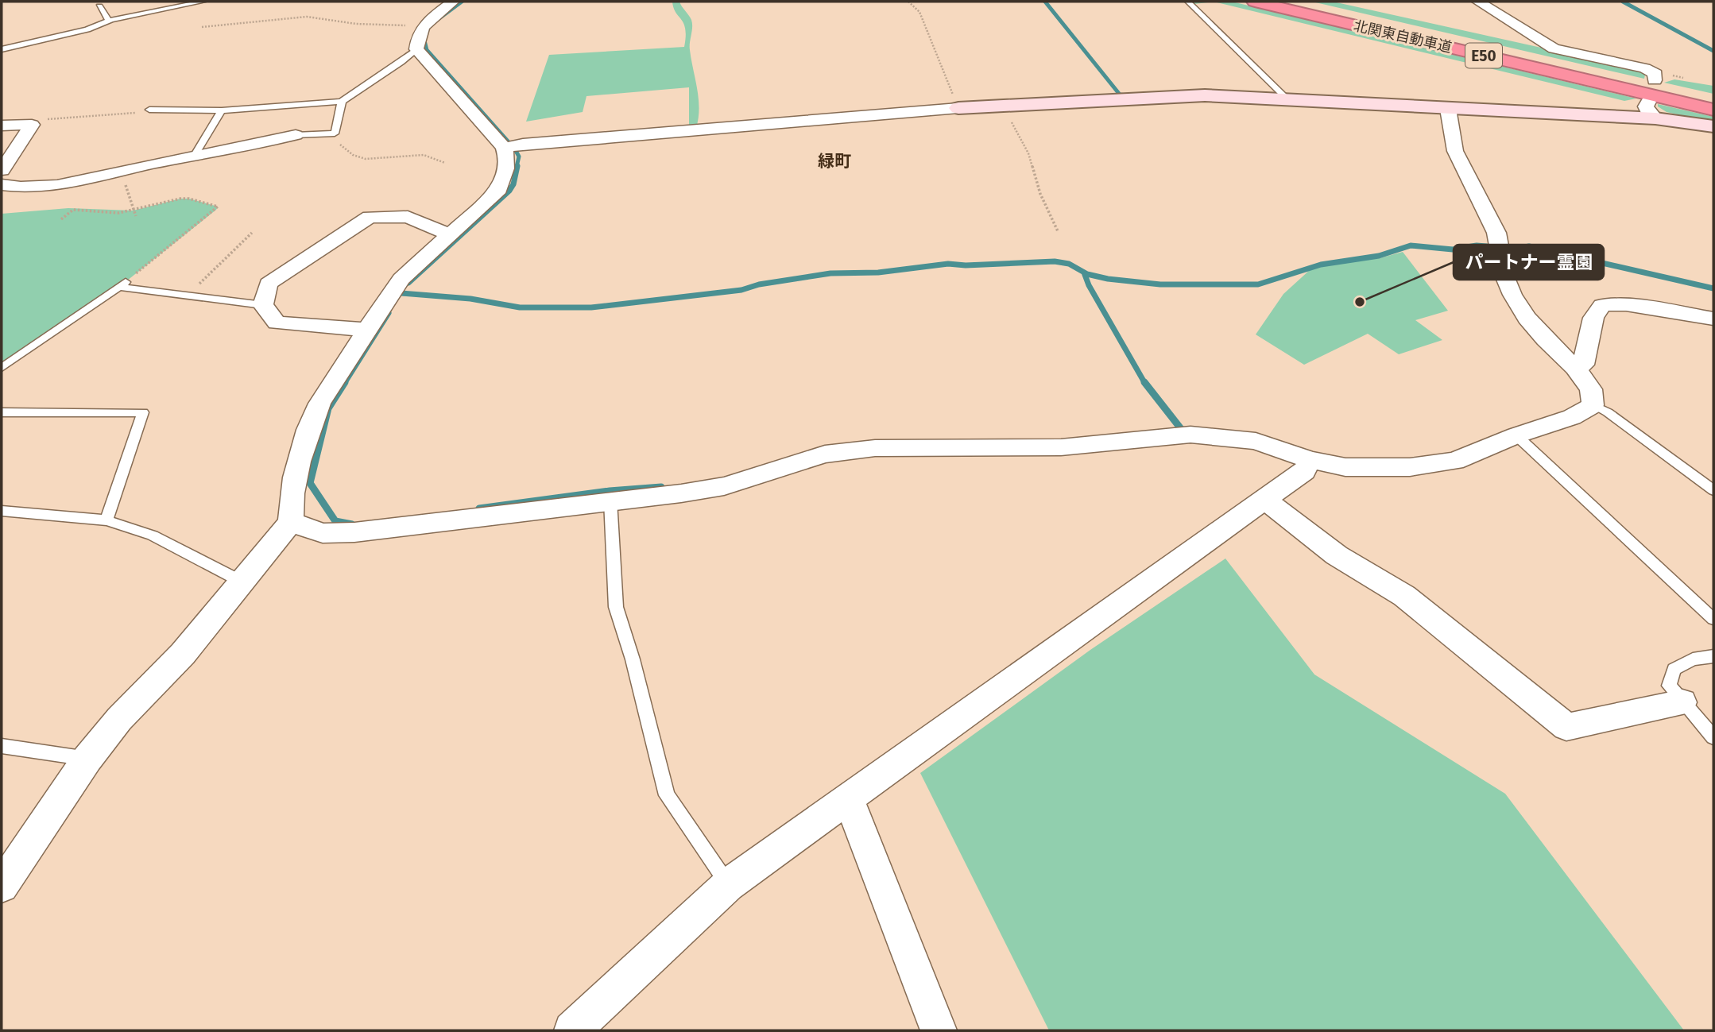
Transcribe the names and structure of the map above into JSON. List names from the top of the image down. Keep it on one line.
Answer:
{"streets":{"highway":["北関東自動車道","E50"]},"districts":["緑町"],"places":["パートナー霊園"]}
